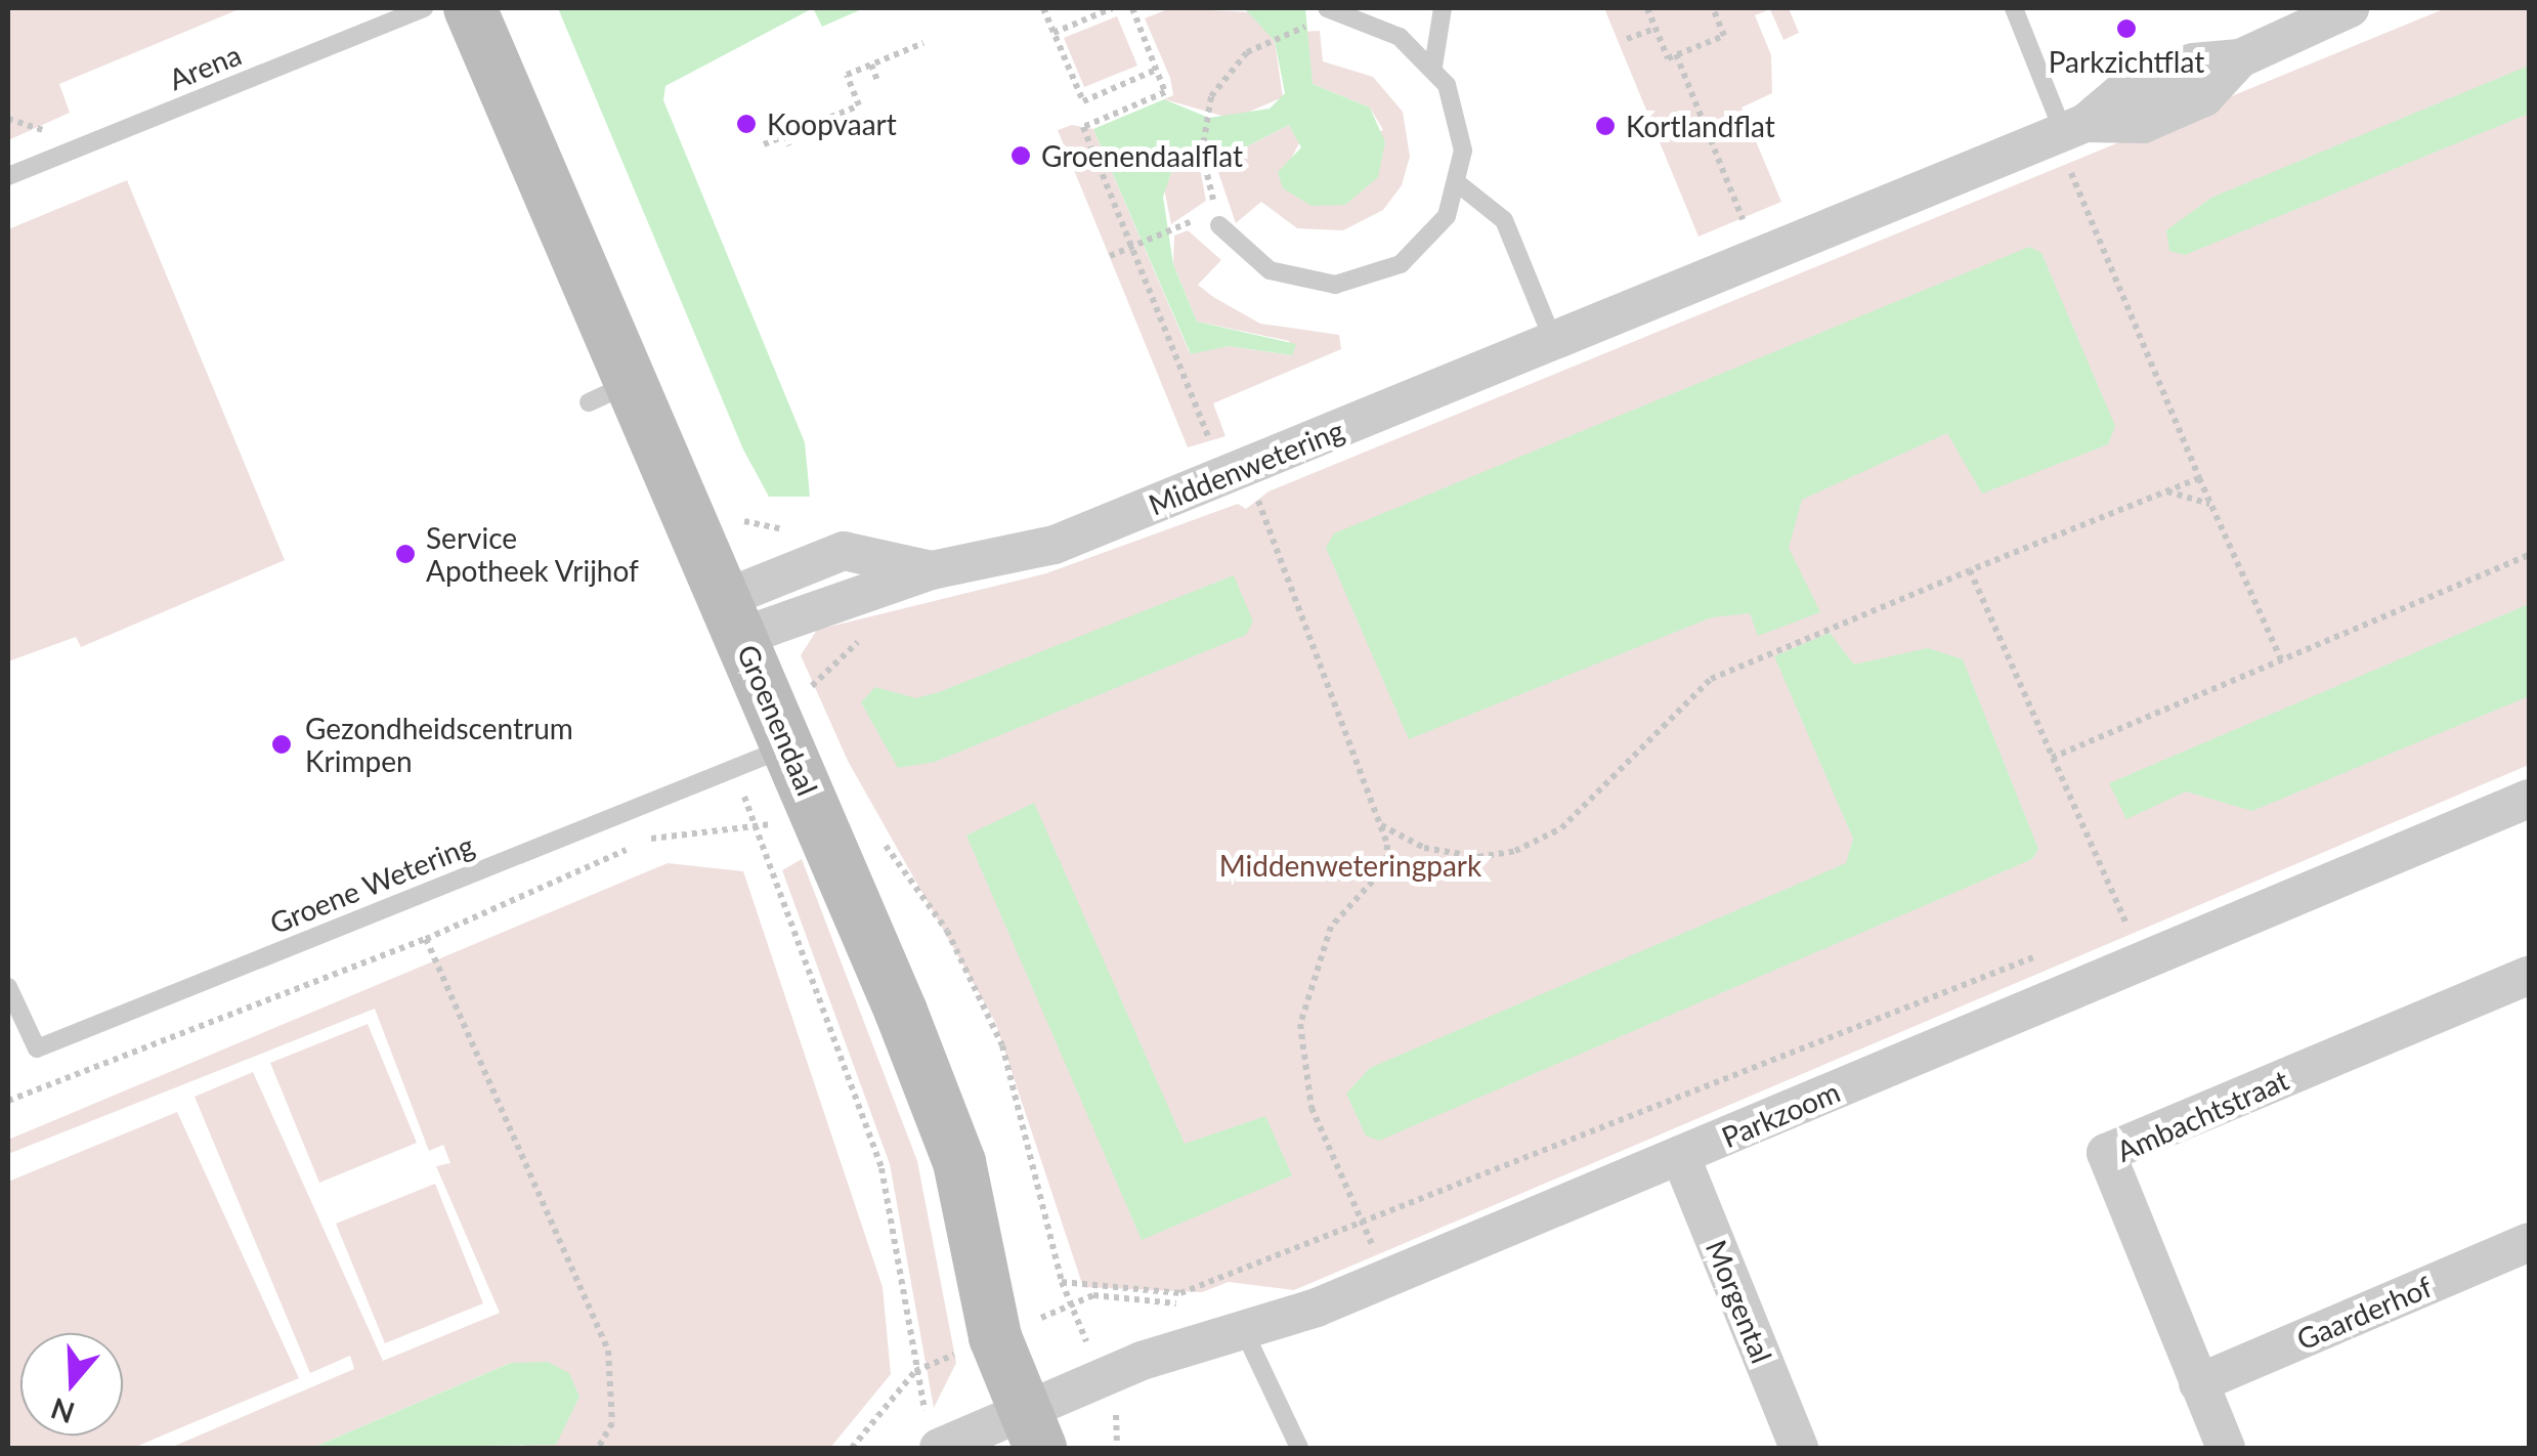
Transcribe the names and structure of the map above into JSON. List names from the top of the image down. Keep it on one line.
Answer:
{"streets":{"street":["Middenwetering","Groenendaal","Parkzoom","Ambachtstraat","Morgental","Gaarderhof"],"lane":["Arena","Groene Wetering"]},"crossings":[["Middenwetering","Groenendaal"],["Groenendaal","Groene Wetering"],["Groenendaal","Parkzoom"],["Parkzoom","Morgental"],["Ambachtstraat","Gaarderhof"]],"parks":["Middenweteringpark"],"places":["Parkzichtflat","Koopvaart","Kortlandflat","Groenendaalflat","Service Apotheek Vrijhof","Gezondheidscentrum Krimpen"],"north":"bottom"}
